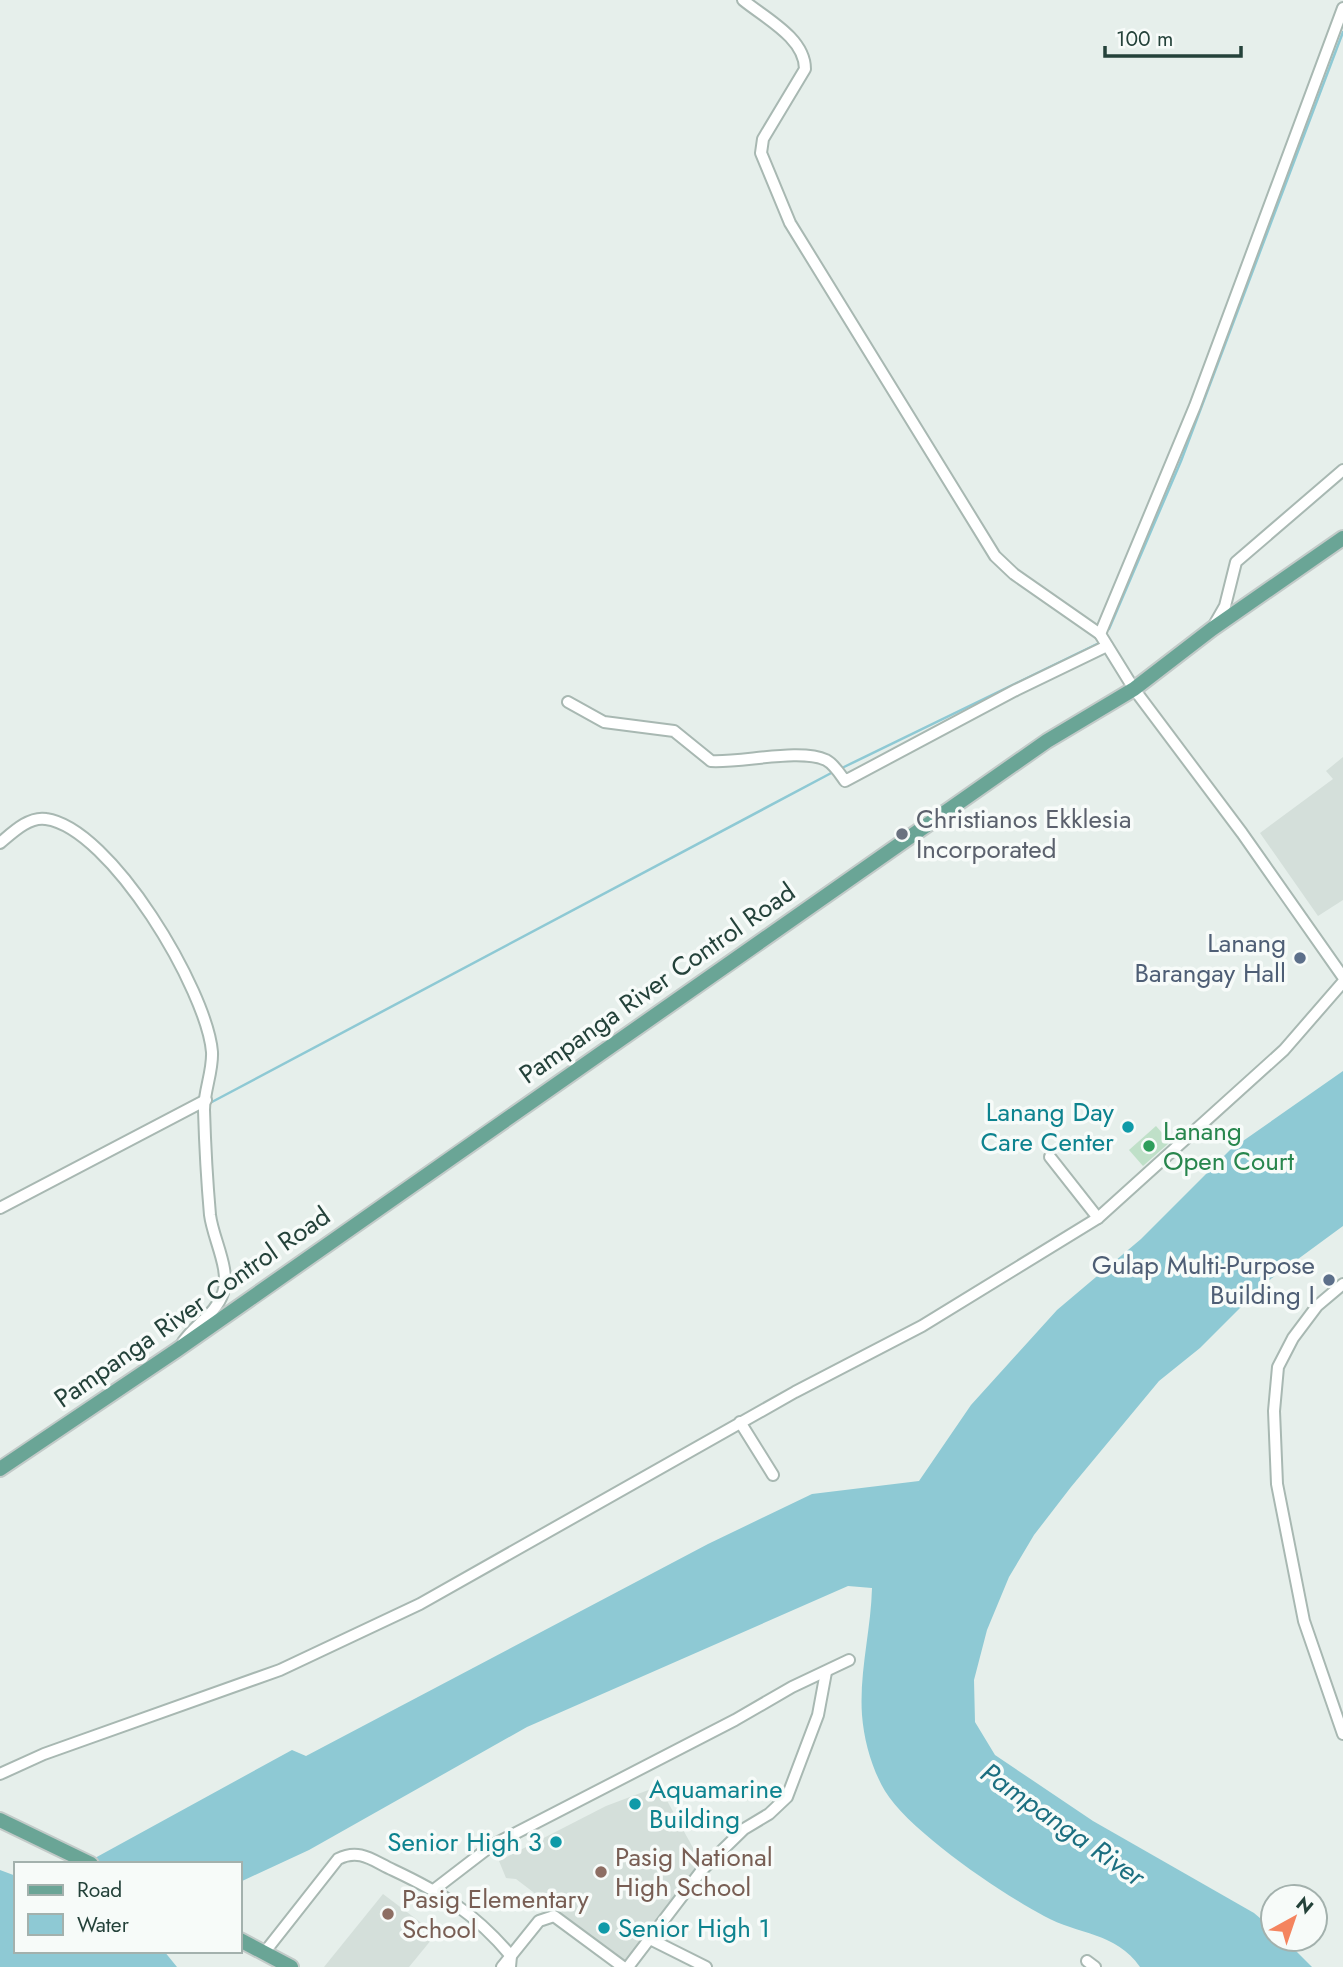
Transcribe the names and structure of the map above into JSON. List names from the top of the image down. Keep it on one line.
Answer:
{"streets":{"main road":["Pampanga River Control Road"]},"water":["Pampanga River"],"places":["Christianos Ekklesia Incorporated","Lanang Barangay Hall","Lanang Day Care Center","Lanang Open Court","Gulap Multi-Purpose Building I","Aquamarine Building","Senior High 3","Pasig National High School","Pasig Elementary School","Senior High 1"],"legend":["Road","Water"],"scale_bar":"100 m","north":"top right"}
